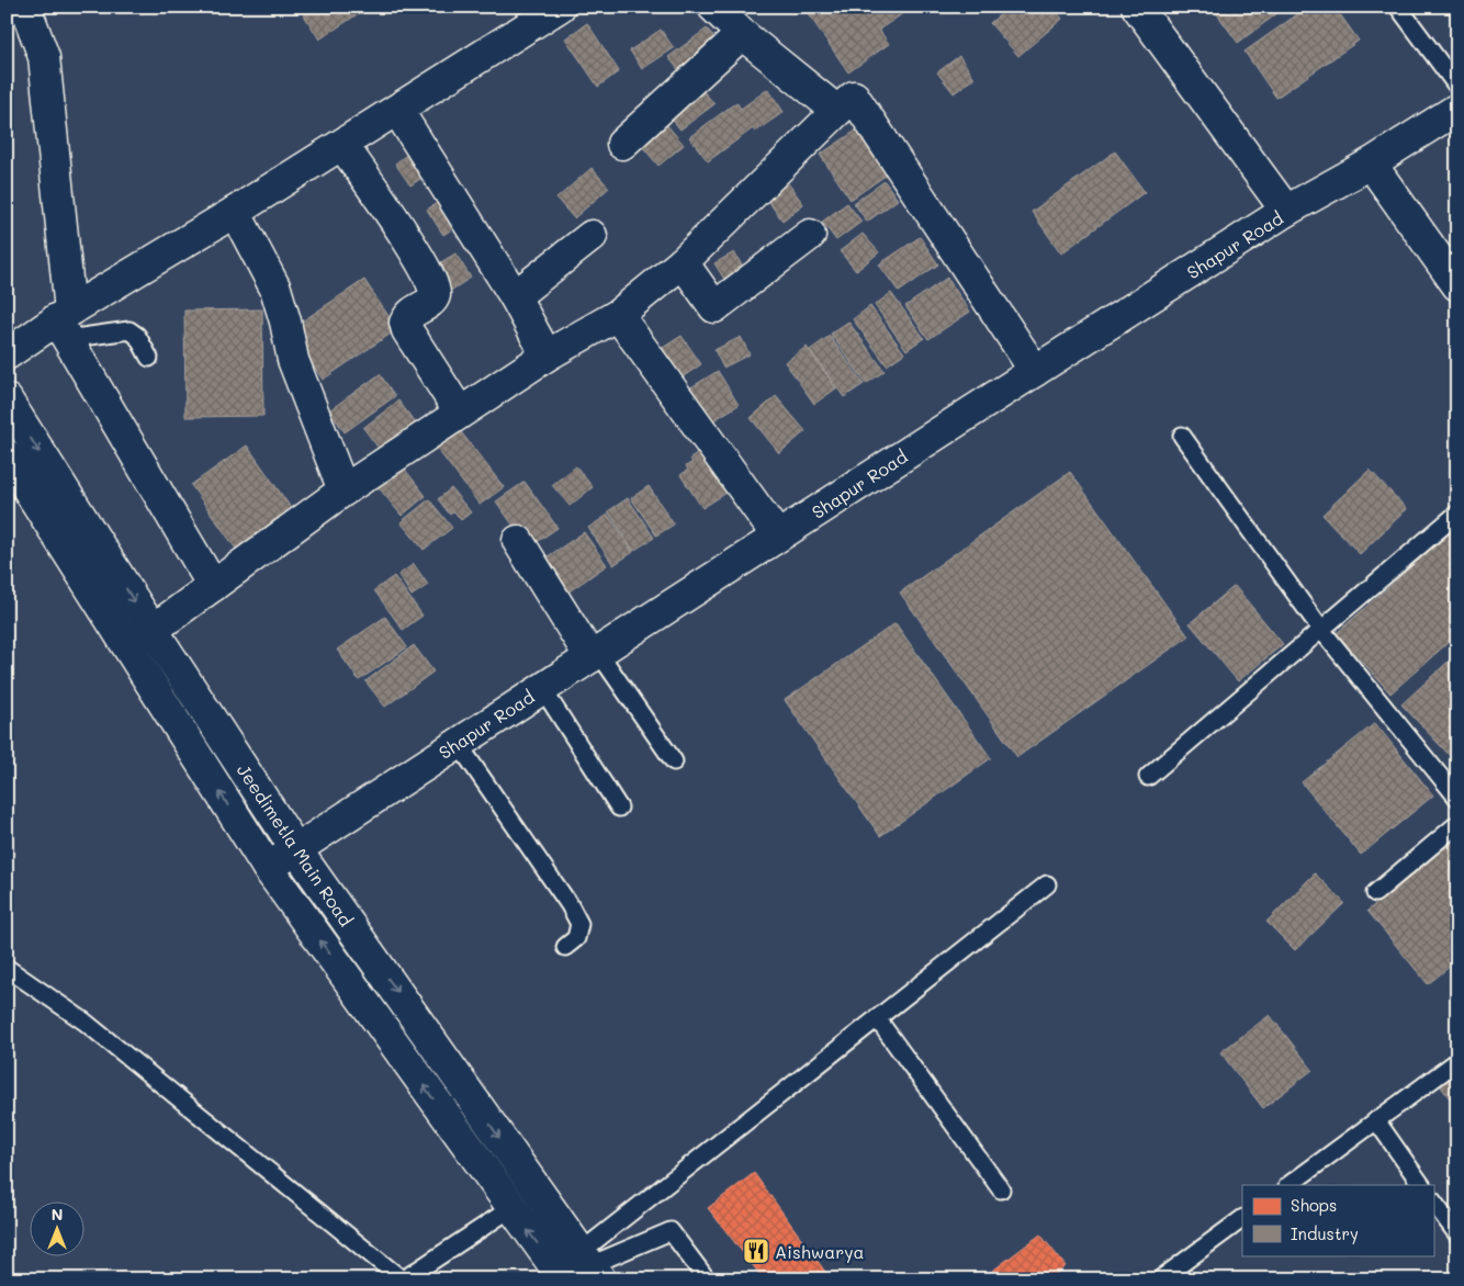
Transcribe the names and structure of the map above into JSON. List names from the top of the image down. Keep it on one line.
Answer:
{"streets":{"street":["Shapur Road","Jeedimetla Main Road"]},"crossings":[["Shapur Road","Jeedimetla Main Road"]],"places":{"restaurant":["Aishwarya"]},"legend":["Shops","Industry"],"north":"top"}
